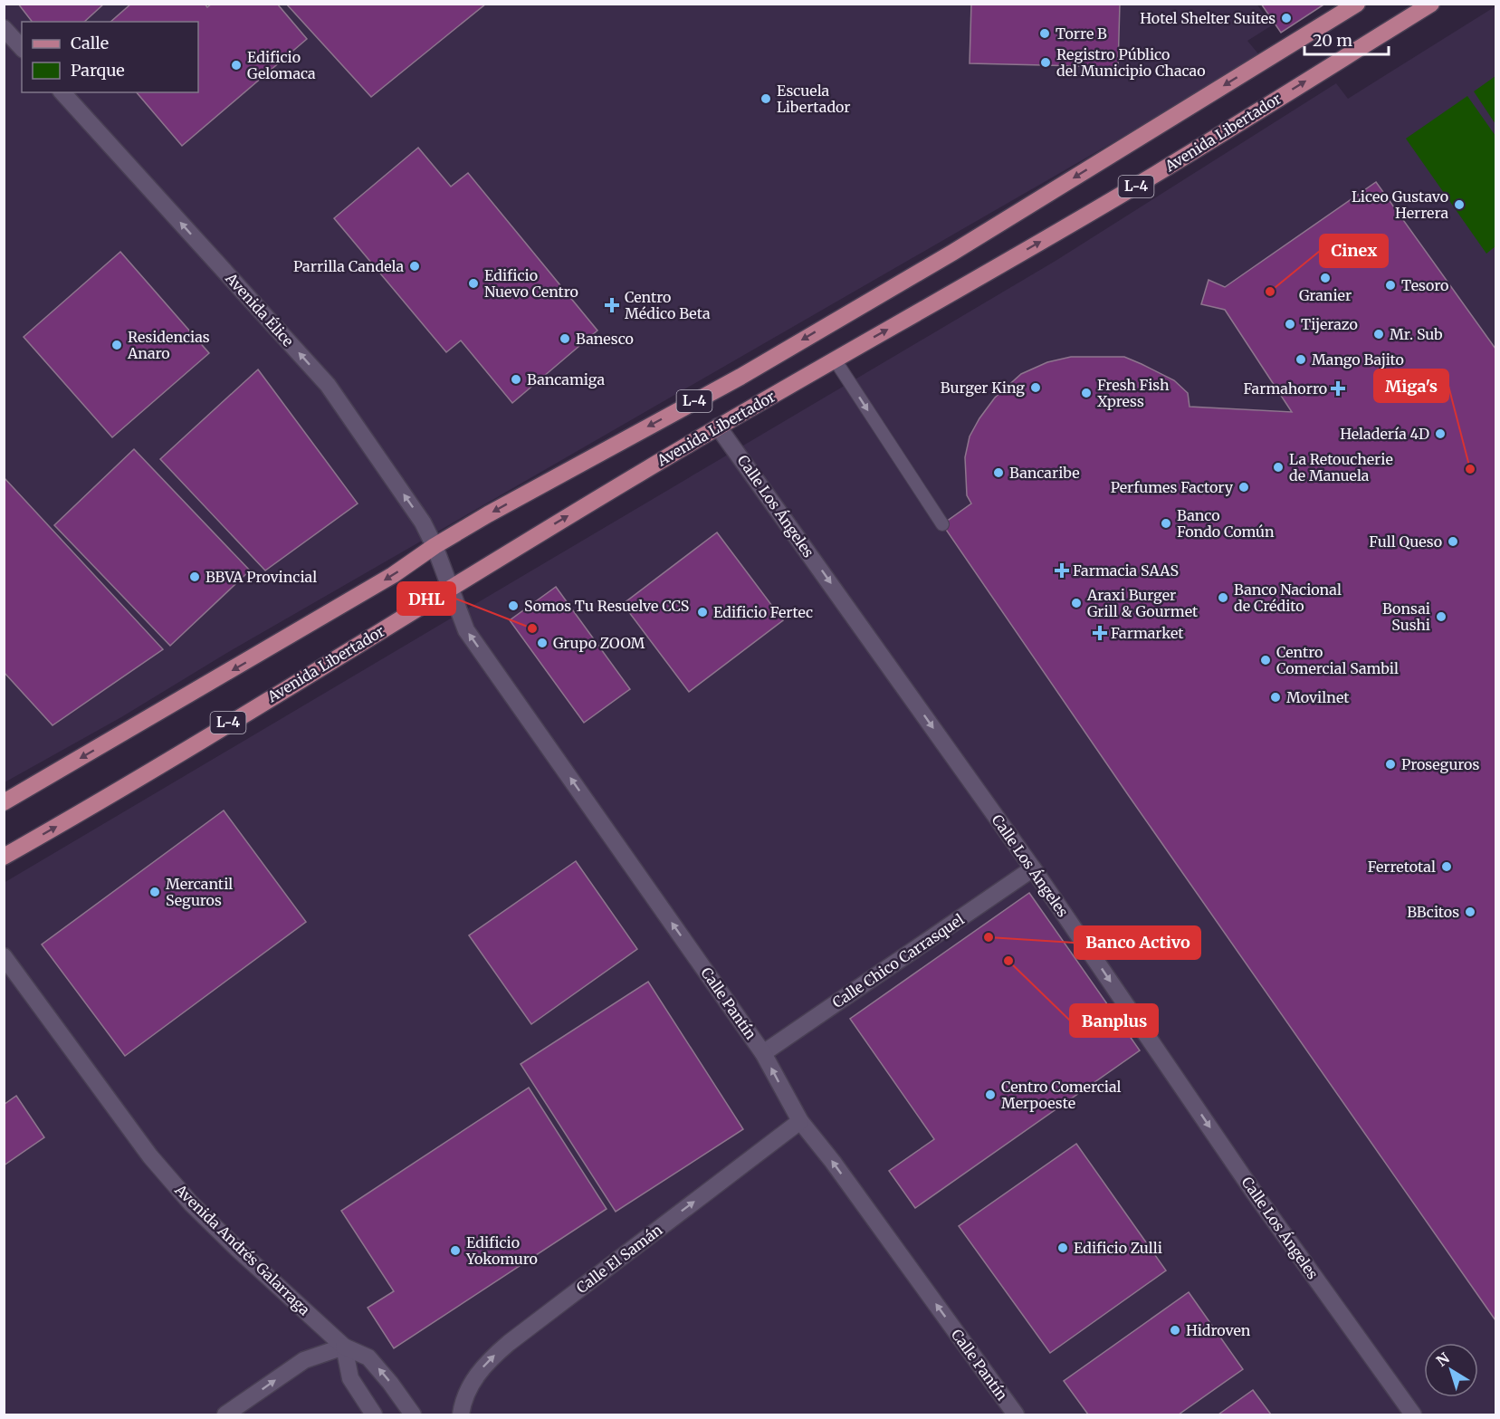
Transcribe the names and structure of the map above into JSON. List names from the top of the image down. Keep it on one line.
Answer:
{"streets":{"main road":["Avenida Libertador","L-4","Avenida Élice","Calle Los Ángeles","Calle Chico Carrasquel","Calle Pantín","Avenida Andrés Galarraga","Calle El Samán"]},"crossings":[["Avenida Libertador","Avenida Élice"],["Avenida Libertador","Calle Los Ángeles"],["Avenida Libertador","Calle Pantín"],["L-4","Avenida Élice"],["Avenida Élice","Calle Pantín"],["Calle Los Ángeles","Calle Chico Carrasquel"],["Calle Chico Carrasquel","Calle Pantín"],["Calle Pantín","Calle El Samán"]],"one_way":["Avenida Élice","Calle Los Ángeles","Calle Pantín","Calle El Samán"],"places":{"other":["Hotel Shelter Suites","Torre B","Registro Público del Municipio Chacao","Edificio Gelomaca","Escuela Libertador","Liceo Gustavo Herrera","Parrilla Candela","Granier","Edificio Nuevo Centro","Tesoro","Cinex","Tijerazo","Mr. Sub","Banesco","Residencias Anaro","Mango Bajito","Bancamiga","Burger King","Fresh Fish Xpress","Heladería 4D","La Retoucherie de Manuela","Miga's","Bancaribe","Perfumes Factory","Banco Fondo Común","Full Queso","BBVA Provincial","Banco Nacional de Crédito","Araxi Burger Grill & Gourmet","Somos Tu Resuelve CCS","Edificio Fertec","Bonsai Sushi","DHL","Grupo ZOOM","Centro Comercial Sambil","Movilnet","Proseguros","Ferretotal","Mercantil Seguros","BBcitos","Banco Activo","Banplus","Centro Comercial Merpoeste","Edificio Zulli","Edificio Yokomuro","Hidroven"],"health":["Centro Médico Beta","Farmahorro","Farmacia SAAS","Farmarket"]},"legend":["Calle","Parque"],"scale_bar":"20 m","north":"top left"}
